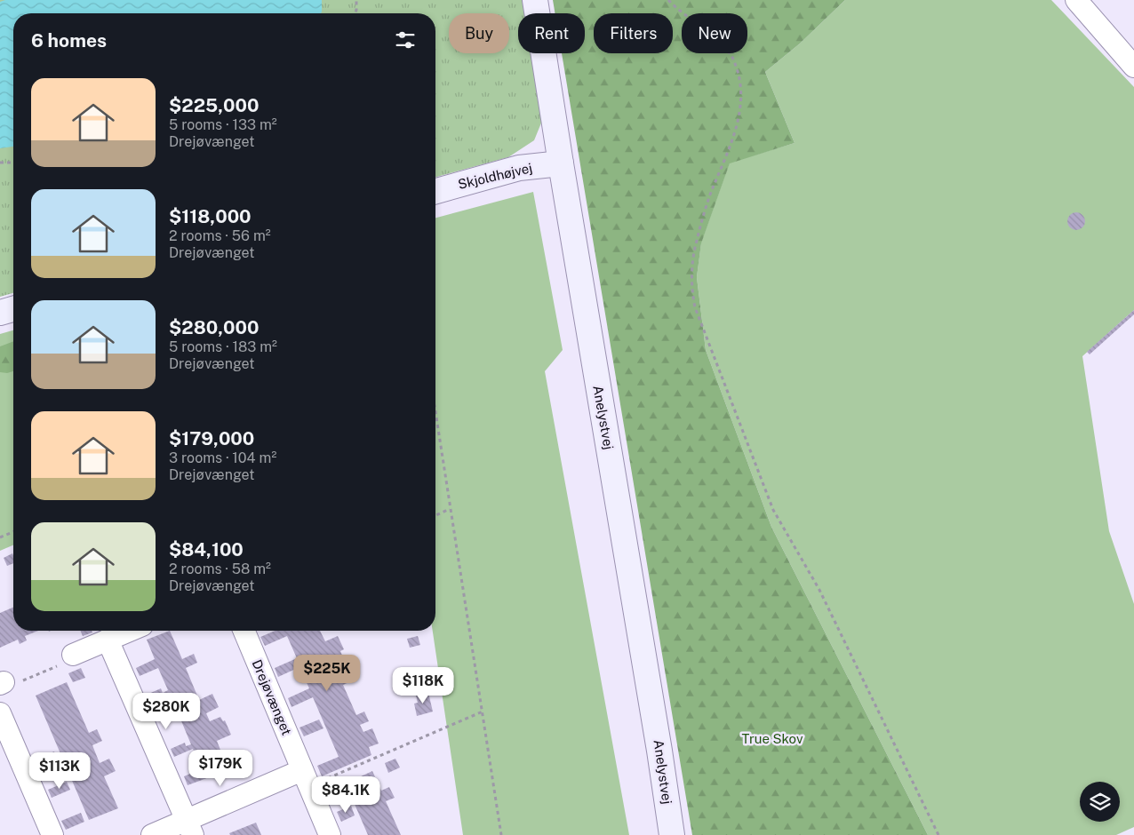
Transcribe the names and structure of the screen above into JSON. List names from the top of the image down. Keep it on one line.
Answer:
{"streets":{"street":["Skjoldhøjvej","Anelystvej","Drejøvænget"]},"crossings":[["Skjoldhøjvej","Anelystvej"]],"parks":["True Skov"],"page":{"chip":["Buy","Rent","Filters","New"],"heading":"6 homes","list":[{"name":"$225,000","note":"5 rooms · 133 m² · Drejøvænget"},{"name":"$118,000","note":"2 rooms · 56 m² · Drejøvænget"},{"name":"$280,000","note":"5 rooms · 183 m² · Drejøvænget"},{"name":"$179,000","note":"3 rooms · 104 m² · Drejøvænget"},{"name":"$84,100","note":"2 rooms · 58 m² · Drejøvænget"}],"price":["$225K","$118K","$280K","$179K","$113K","$84.1K"]}}
